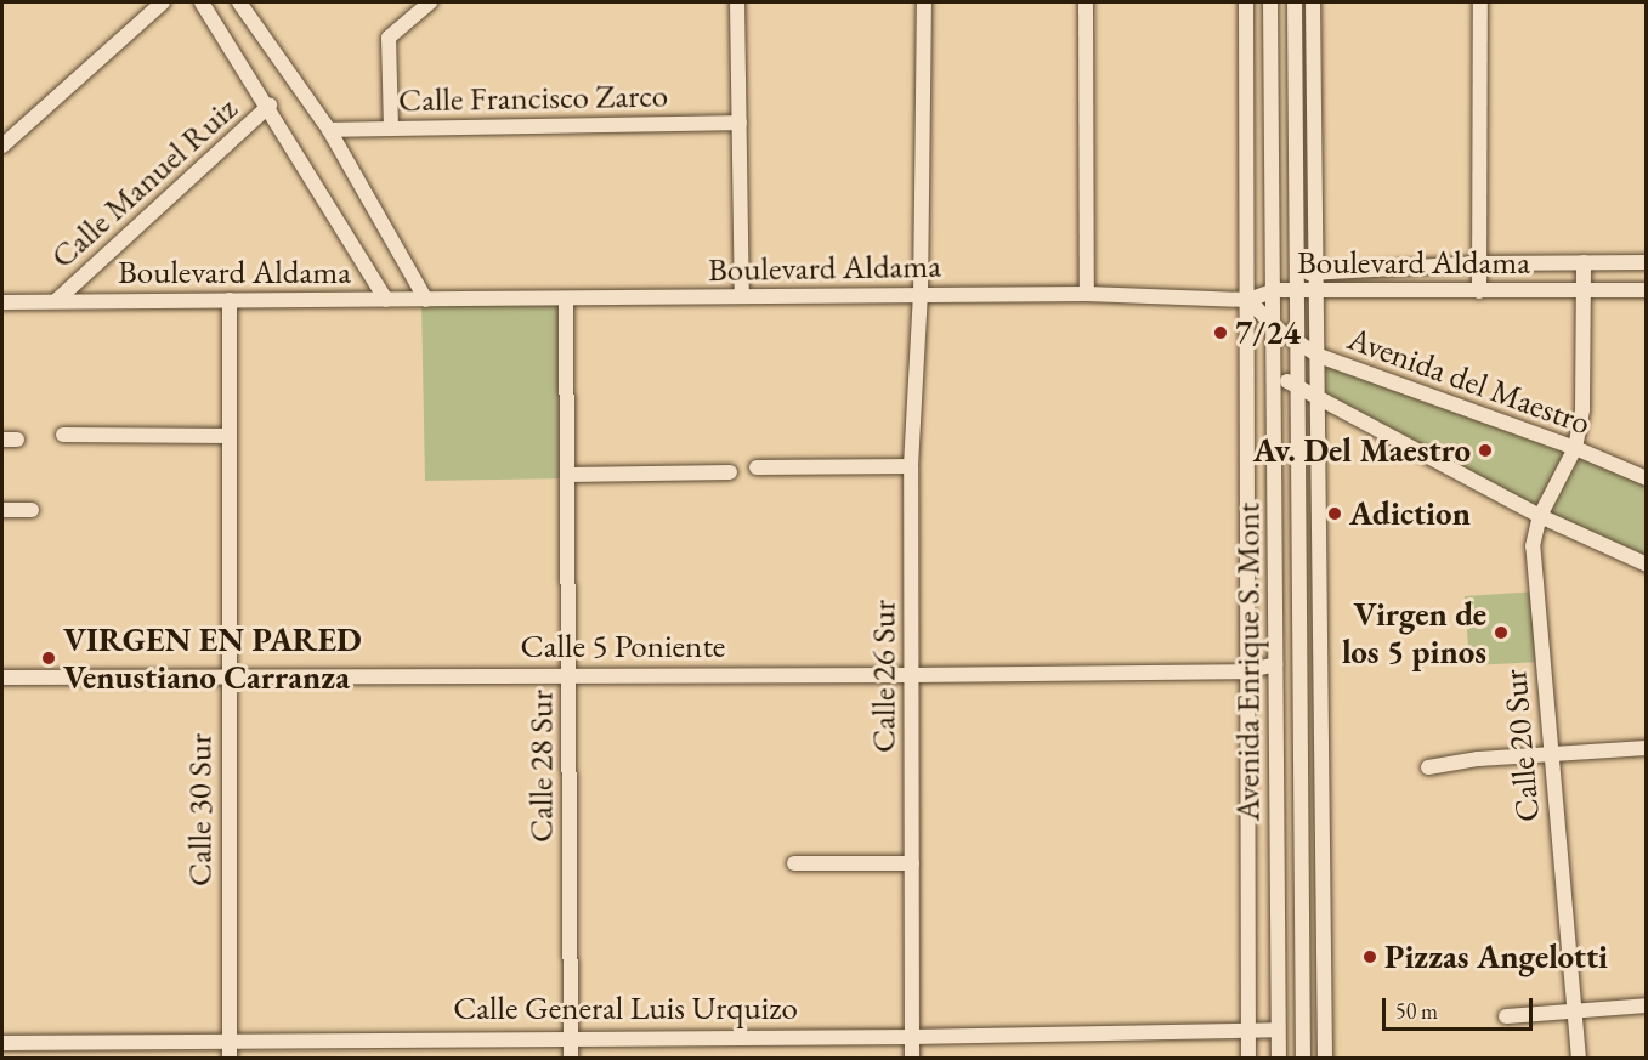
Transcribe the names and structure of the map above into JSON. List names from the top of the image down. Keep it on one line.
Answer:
{"streets":{"street":["Calle Francisco Zarco","Calle Manuel Ruiz","Boulevard Aldama","Avenida del Maestro","Calle 5 Poniente","Avenida Enrique S. Mont","Calle 26 Sur","Calle 20 Sur","Calle 28 Sur","Calle 30 Sur","Calle General Luis Urquizo"]},"crossings":[["Calle Manuel Ruiz","Boulevard Aldama"],["Boulevard Aldama","Avenida del Maestro"],["Boulevard Aldama","Avenida Enrique S. Mont"],["Boulevard Aldama","Calle 26 Sur"],["Boulevard Aldama","Calle 20 Sur"],["Boulevard Aldama","Calle 28 Sur"],["Boulevard Aldama","Calle 30 Sur"],["Avenida del Maestro","Avenida Enrique S. Mont"],["Avenida del Maestro","Calle 20 Sur"],["Calle 5 Poniente","Avenida Enrique S. Mont"],["Calle 5 Poniente","Calle 26 Sur"],["Calle 5 Poniente","Calle 28 Sur"],["Calle 5 Poniente","Calle 30 Sur"],["Avenida Enrique S. Mont","Calle General Luis Urquizo"],["Calle 26 Sur","Calle General Luis Urquizo"],["Calle 28 Sur","Calle General Luis Urquizo"],["Calle 30 Sur","Calle General Luis Urquizo"]],"places":["7/24","Av. Del Maestro","Adiction","Virgen de los 5 pinos","VIRGEN EN PARED Venustiano Carranza","Pizzas Angelotti"],"scale_bar":"50 m"}
